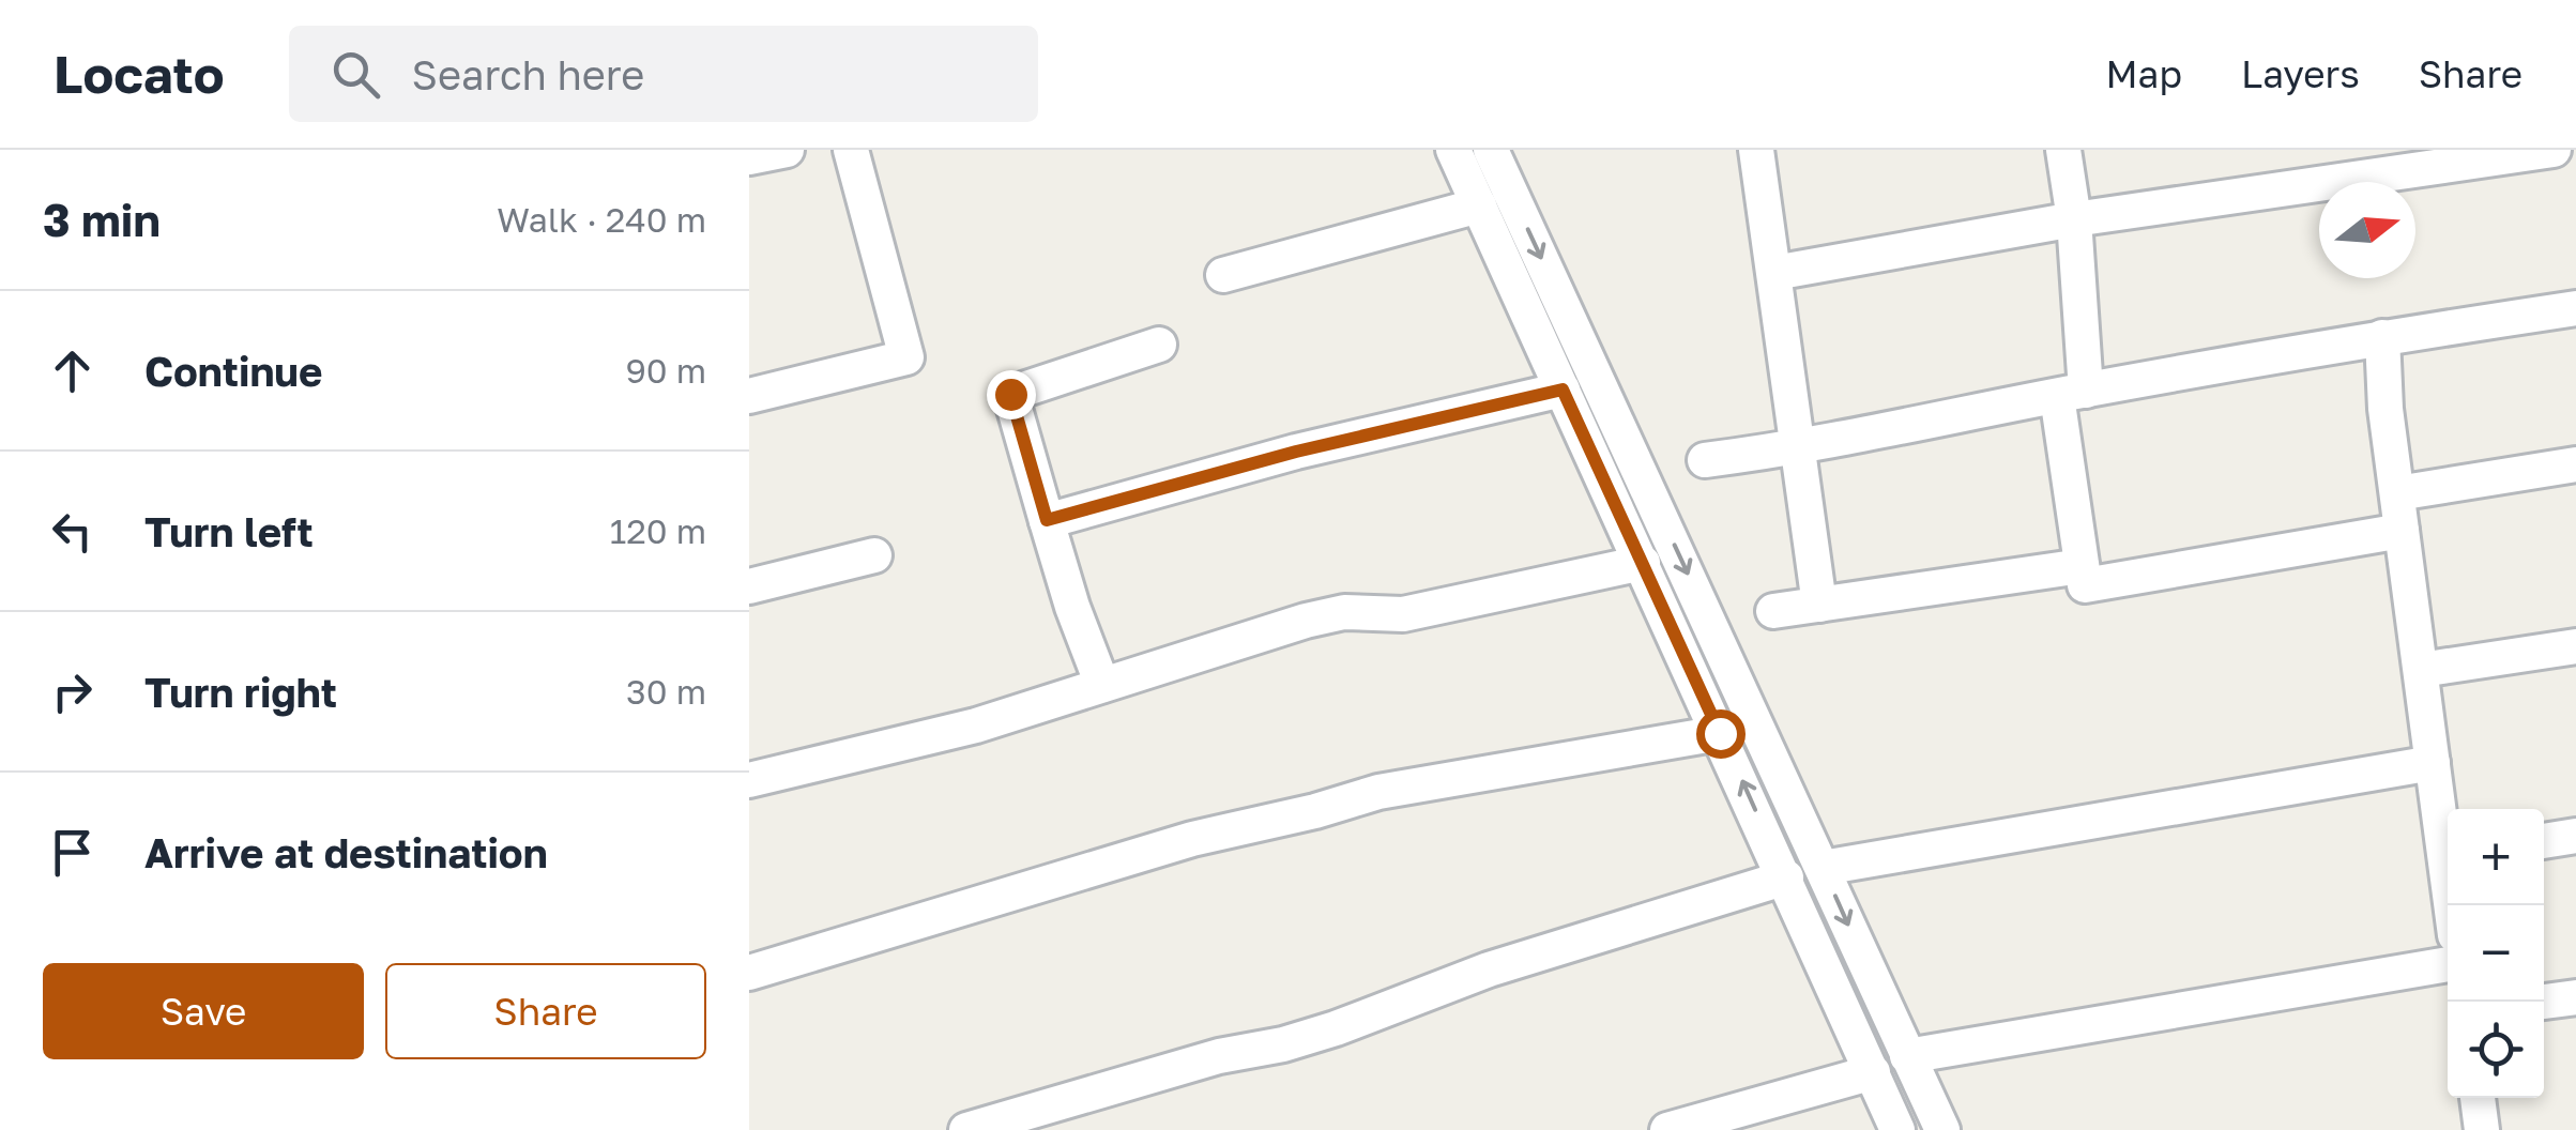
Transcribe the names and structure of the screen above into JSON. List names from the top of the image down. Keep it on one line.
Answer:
{"north":"right","page":{"header":"Locato","search":"Search here","nav":["Map","Layers","Share"],"heading":["3 min","Walk · 240 m"],"list":[["Continue","90 m"],["Turn left","120 m"],["Turn right","30 m"],"Arrive at destination"],"map_buttons":["+","−"],"buttons":["Save","Share"]}}
